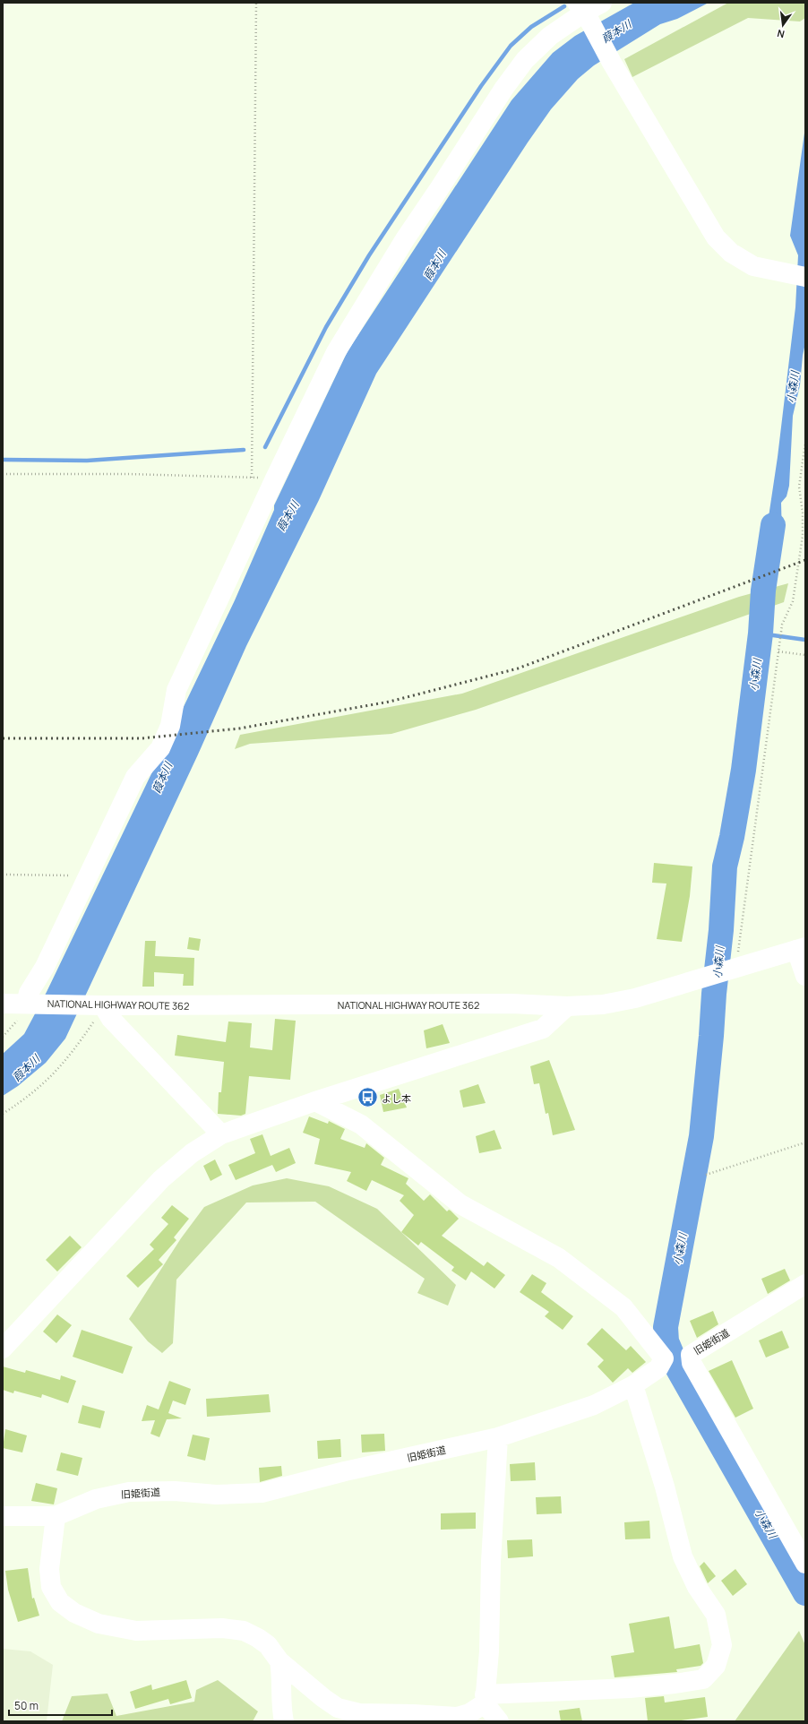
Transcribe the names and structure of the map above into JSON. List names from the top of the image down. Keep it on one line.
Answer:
{"streets":{"main road":["NATIONAL HIGHWAY ROUTE 362","旧姫街道"]},"water":["葭本川","小森川"],"places":{"bus stop":["よし本"]},"scale_bar":"50 m","north":"bottom"}
